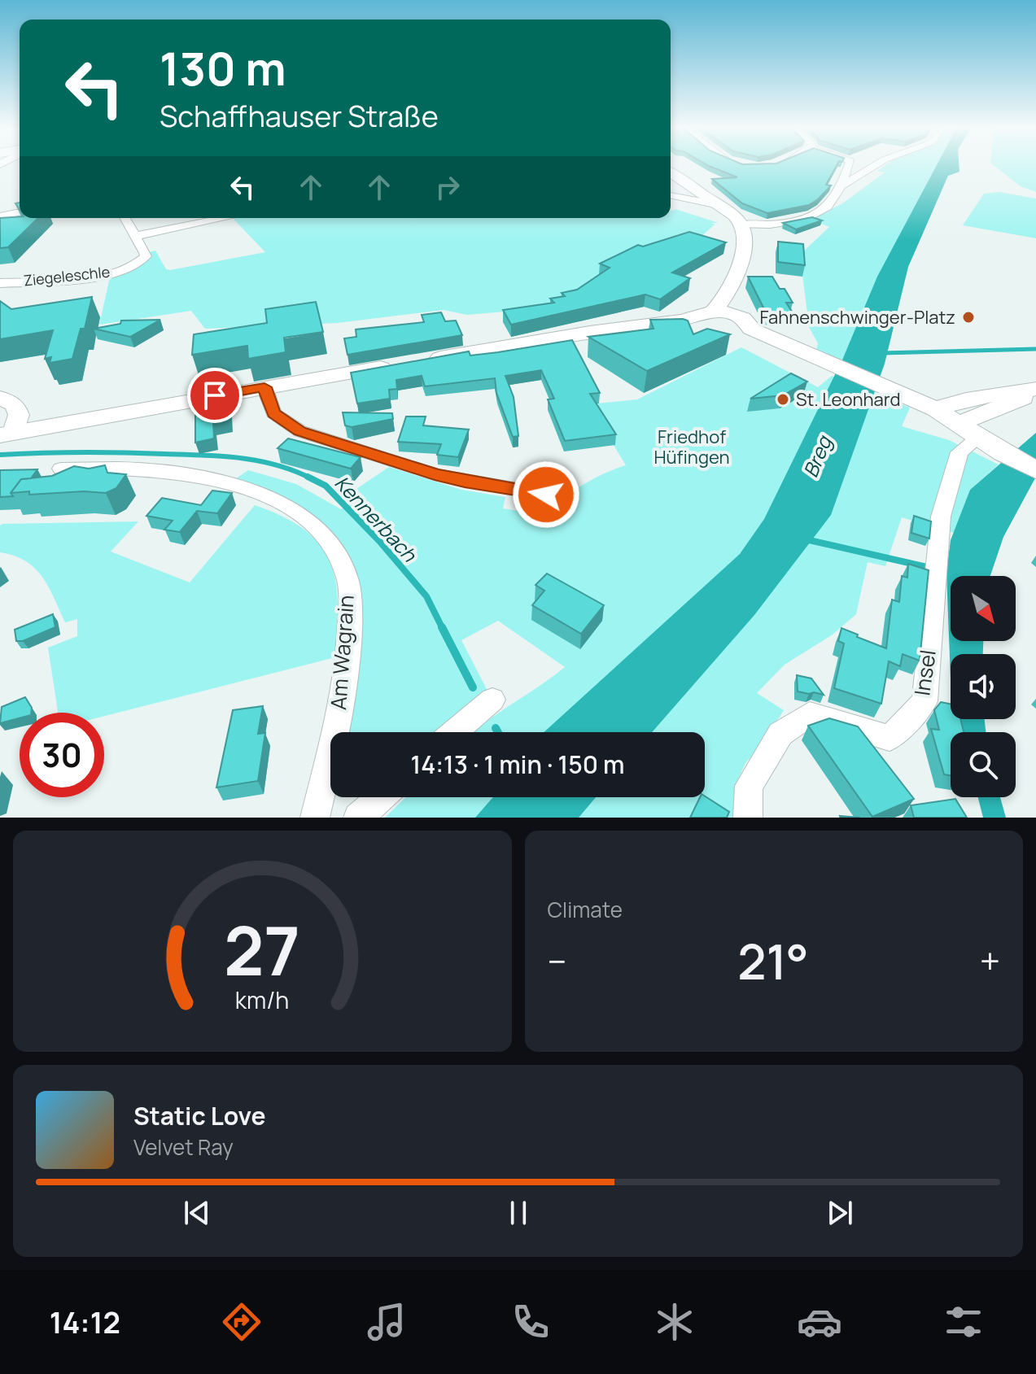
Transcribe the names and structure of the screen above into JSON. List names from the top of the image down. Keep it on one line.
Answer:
{"streets":{"street":["Ziegeleschle","Am Wagrain","Insel"]},"water":["Breg","Kennerbach"],"parks":["Friedhof Hüfingen"],"places":["Fahnenschwinger-Platz","St. Leonhard"],"north":"bottom right","page":{"turn":["130 m","Schaffhauser Straße"],"limit":"30","trip":"14:13 · 1 min · 150 m","tile":"Climate","heat":["−","21°","+"],"song":["Static Love","Velvet Ray"],"tabs":"14:12","gauge":["27","km/h"]}}
